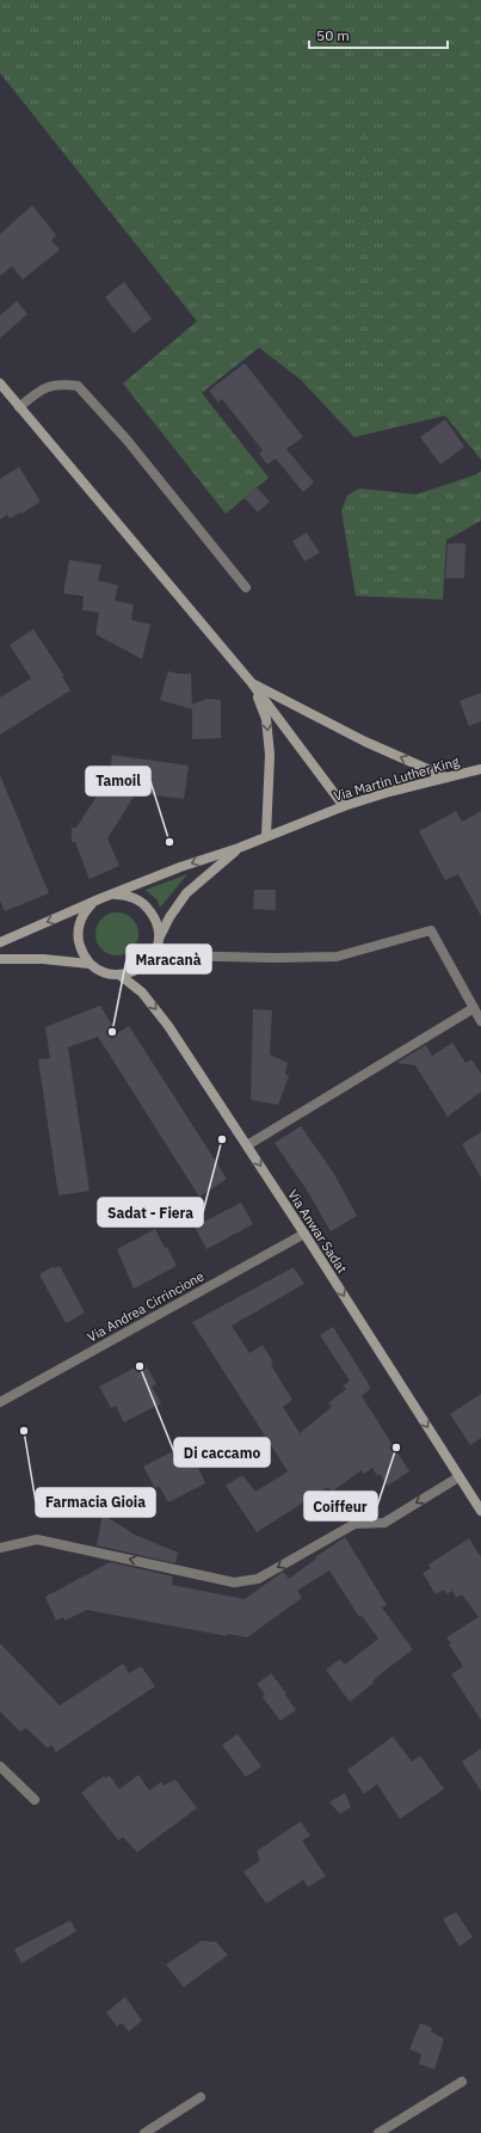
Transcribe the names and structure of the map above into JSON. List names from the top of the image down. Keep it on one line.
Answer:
{"streets":{"street":["Via Martin Luther King","Via Anwar Sadat","Via Andrea Cirrincione"]},"crossings":[["Via Anwar Sadat","Via Andrea Cirrincione"]],"one_way":["Via Anwar Sadat"],"places":["Tamoil","Maracanà","Sadat - Fiera","Di caccamo","Farmacia Gioia","Coiffeur"],"scale_bar":"50 m"}
